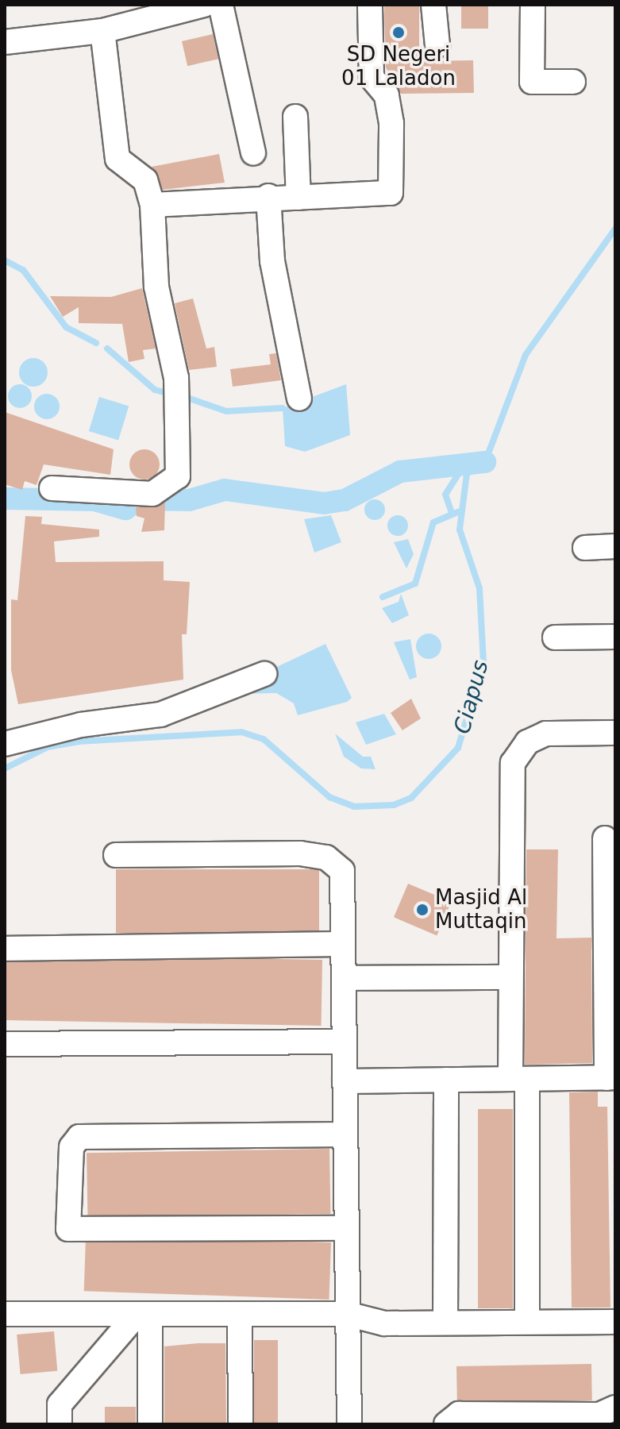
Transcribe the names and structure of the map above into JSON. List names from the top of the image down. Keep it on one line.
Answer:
{"water":["Ciapus"],"places":["SD Negeri 01 Laladon","Masjid Al Muttaqin"]}
